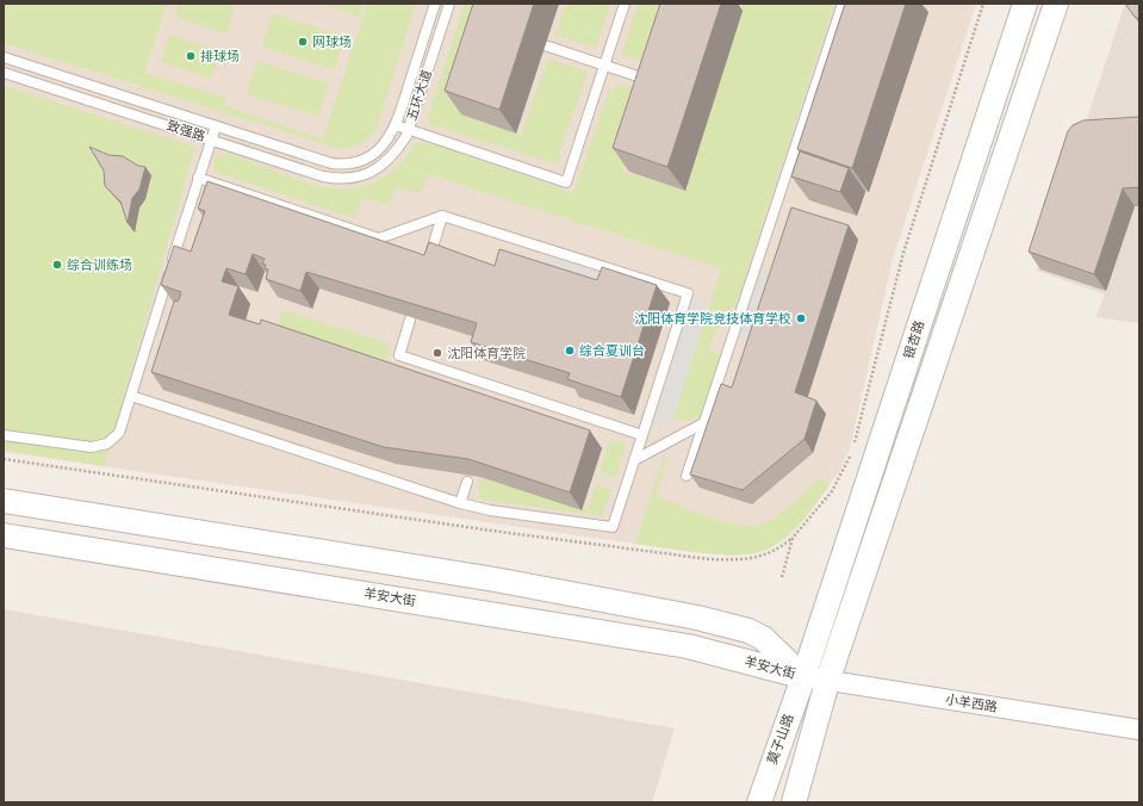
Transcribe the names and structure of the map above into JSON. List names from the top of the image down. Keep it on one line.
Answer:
{"streets":{"street":["银杏路","羊安大街","小羊西路","莫子山路"],"lane":["五环大道","致强路"]},"crossings":[["五环大道","致强路"],["银杏路","羊安大街"],["银杏路","小羊西路"],["银杏路","莫子山路"],["羊安大街","小羊西路"],["羊安大街","莫子山路"],["小羊西路","莫子山路"]],"places":["网球场","排球场","综合训练场","沈阳体育学院竞技体育学校","综合夏训台","沈阳体育学院"]}
